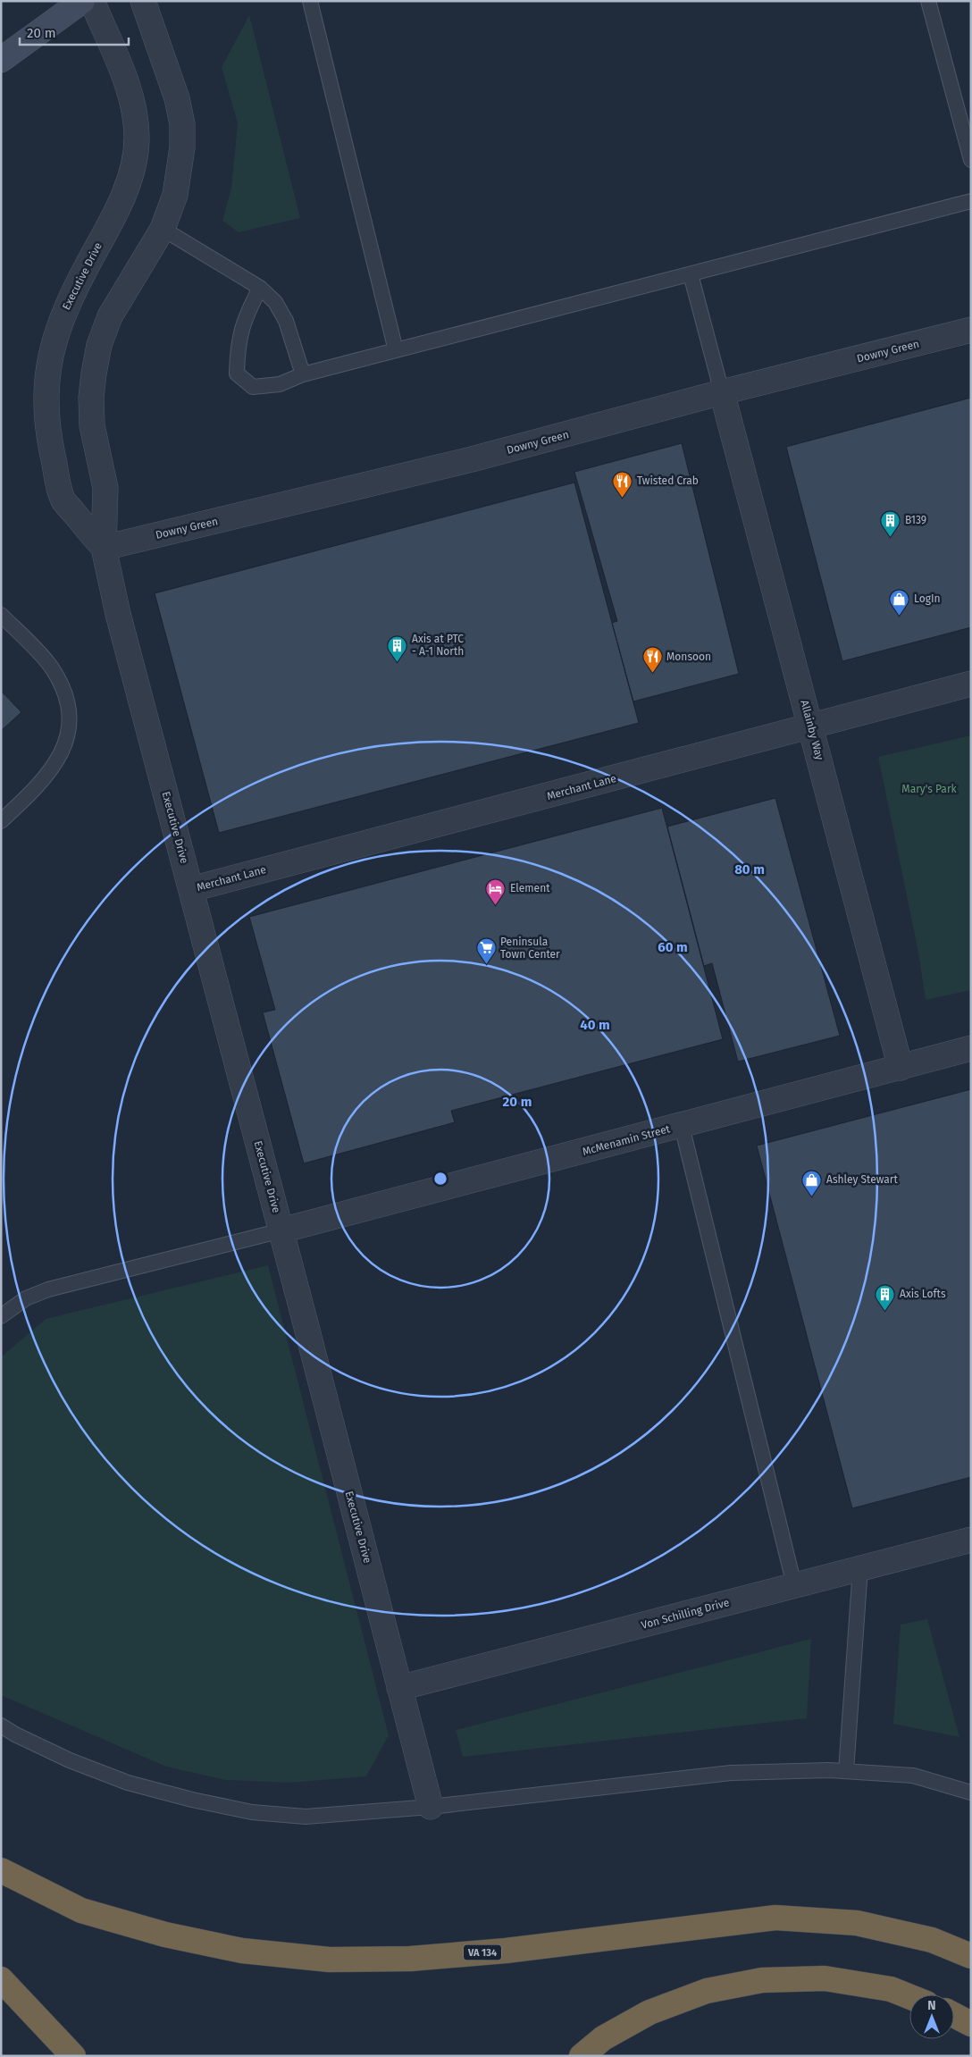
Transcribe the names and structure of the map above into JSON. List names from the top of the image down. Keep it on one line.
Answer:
{"streets":{"highway":["VA 134"],"street":["Executive Drive","Downy Green","Allainby Way","Merchant Lane","McMenamin Street","Von Schilling Drive"]},"crossings":[["Executive Drive","Downy Green"],["Executive Drive","Merchant Lane"],["Executive Drive","McMenamin Street"],["Executive Drive","Von Schilling Drive"],["Downy Green","Allainby Way"],["Allainby Way","Merchant Lane"],["Allainby Way","McMenamin Street"]],"parks":["Mary's Park"],"places":{"restaurant":["Twisted Crab","Monsoon"],"building":["B139","Axis at PTC - A-1 North","Axis Lofts"],"shop":["LogIn","Ashley Stewart"],"hotel":["Element"],"supermarket":["Peninsula Town Center"]},"scale_bar":"20 m","north":"top","rings":["80 m","60 m","40 m","20 m"]}
